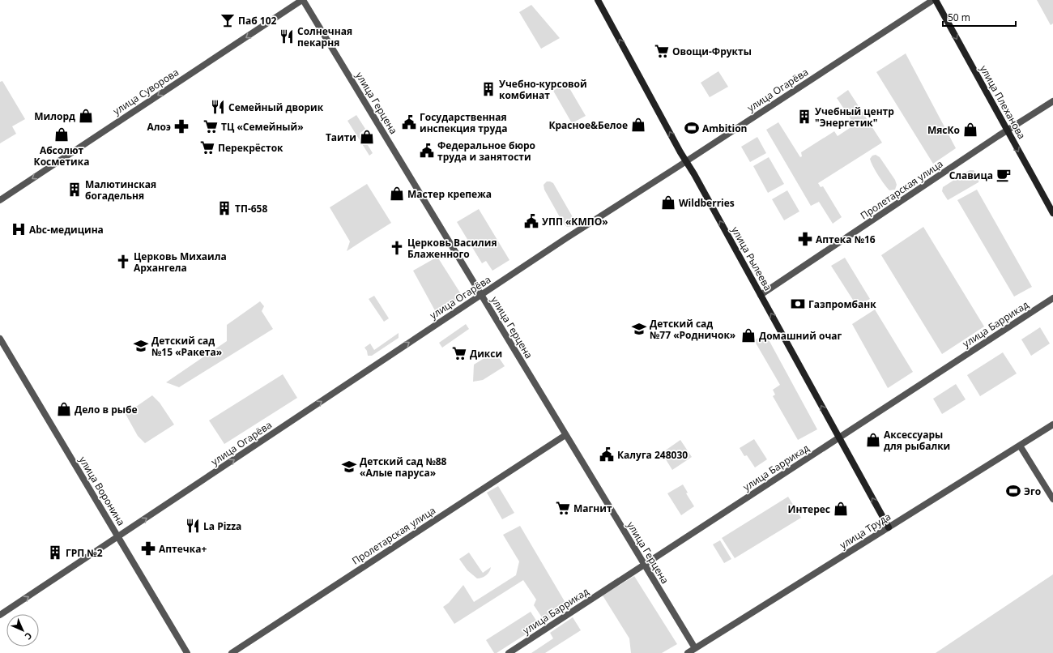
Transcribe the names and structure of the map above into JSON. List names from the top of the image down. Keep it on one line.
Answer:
{"streets":{"main road":["улица Плеханова","улица Рылеева"],"street":["улица Огарёва","улица Суворова","улица Герцена","Пролетарская улица","улица Баррикад","улица Воронина","улица Труда"]},"crossings":[["улица Огарёва","улица Плеханова"],["улица Огарёва","улица Герцена"],["улица Огарёва","улица Рылеева"],["улица Огарёва","улица Воронина"],["улица Суворова","улица Герцена"],["улица Плеханова","Пролетарская улица"],["улица Герцена","Пролетарская улица"],["улица Герцена","улица Баррикад"],["улица Герцена","улица Труда"],["Пролетарская улица","улица Рылеева"],["улица Рылеева","улица Баррикад"],["улица Рылеева","улица Труда"]],"one_way":["улица Огарёва","улица Суворова","улица Плеханова","улица Рылеева"],"places":{"bar":["Паб 102"],"restaurant":["Солнечная пекарня","Семейный дворик","La Pizza"],"supermarket":["Овощи-Фрукты","ТЦ «Семейный»","Перекрёсток","Дикси","Магнит"],"building":["Учебно-курсовой комбинат","Учебный центр \"Энергетик\"","Малютинская богадельня","ТП-658","ГРП №2"],"shop":["Милорд","Красное&Белое","МясКо","Абсолют Косметика","Таити","Мастер крепежа","Wildberries","Домашний очаг","Дело в рыбе","Аксессуары для рыбалки","Интерес"],"public building":["Государственная инспекция труда","Федеральное бюро труда и занятости","УПП «КМПО»","Калуга 248030"],"pharmacy":["Алоэ","Аптека №16","Аптечка+"],"sports":["Ambition","Эго"],"cafe":["Славица"],"hospital":["Abc-медицина"],"church":["Церковь Василия Блаженного","Церковь Михаила Архангела"],"bank":["Газпромбанк"],"school or university":["Детский сад №77 «Родничок»","Детский сад №15 «Ракета»","Детский сад №88 «Алые паруса»"]},"scale_bar":"50 m","north":"bottom right"}
